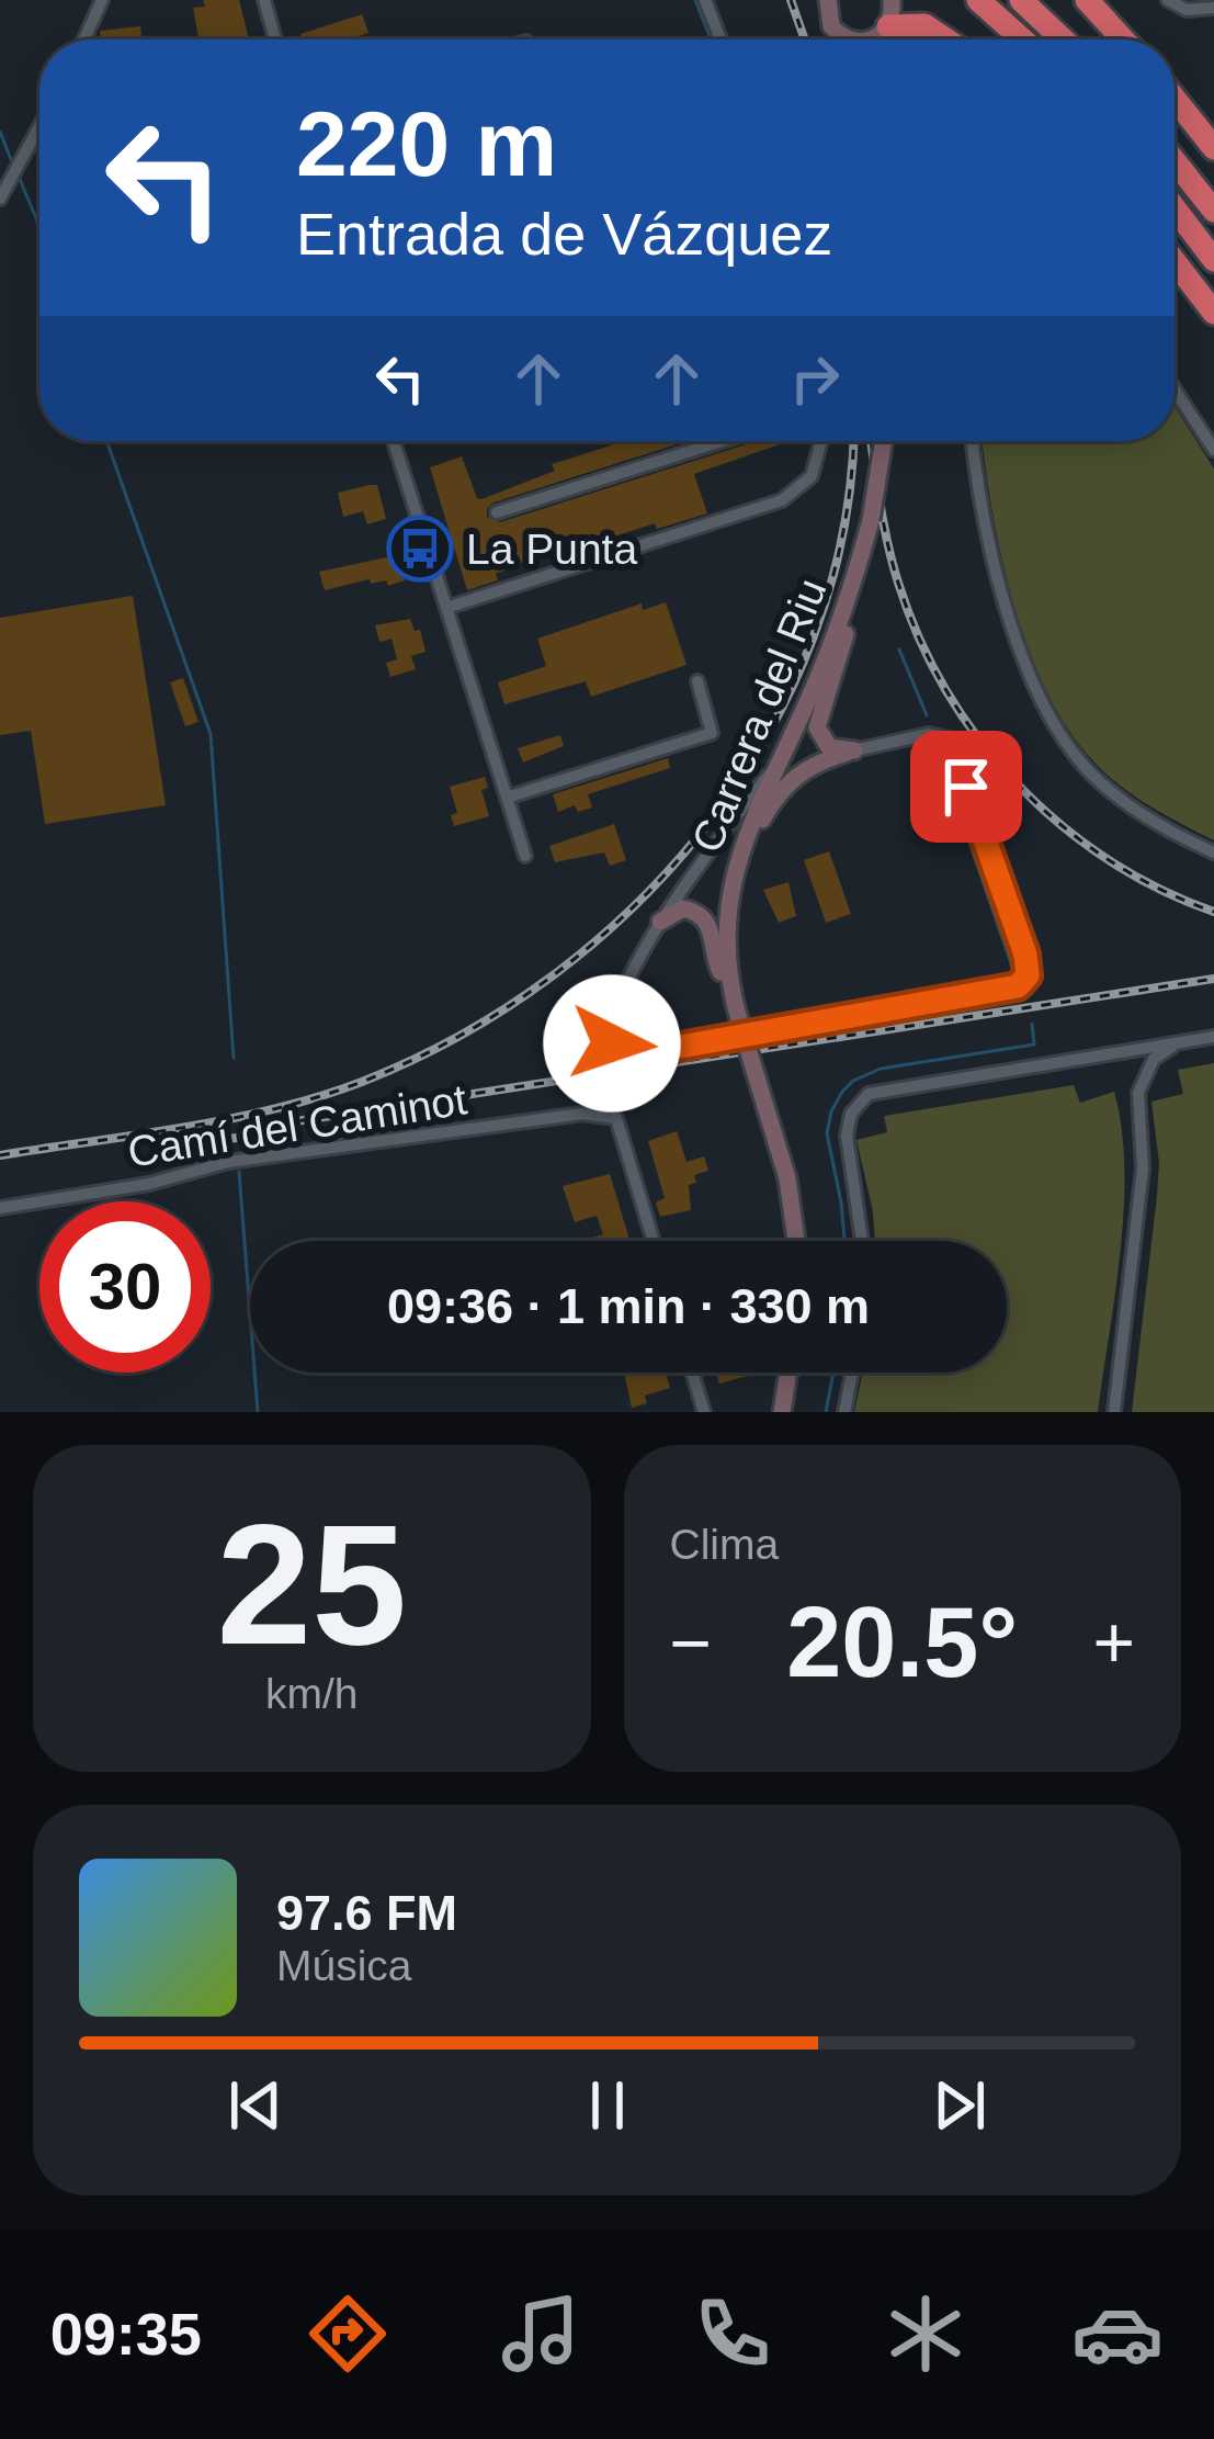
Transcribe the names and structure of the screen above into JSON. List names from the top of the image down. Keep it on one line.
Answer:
{"streets":{"street":["Carrera del Riu","Camí del Caminot"]},"places":{"bus stop":["La Punta"]},"page":{"turn":["220 m","Entrada de Vázquez"],"limit":"30","trip":"09:36 · 1 min · 330 m","tile":[["25","km/h"],"Clima"],"heat":["−","20.5°","+"],"song":["97.6 FM","Música"],"tabs":"09:35"}}
